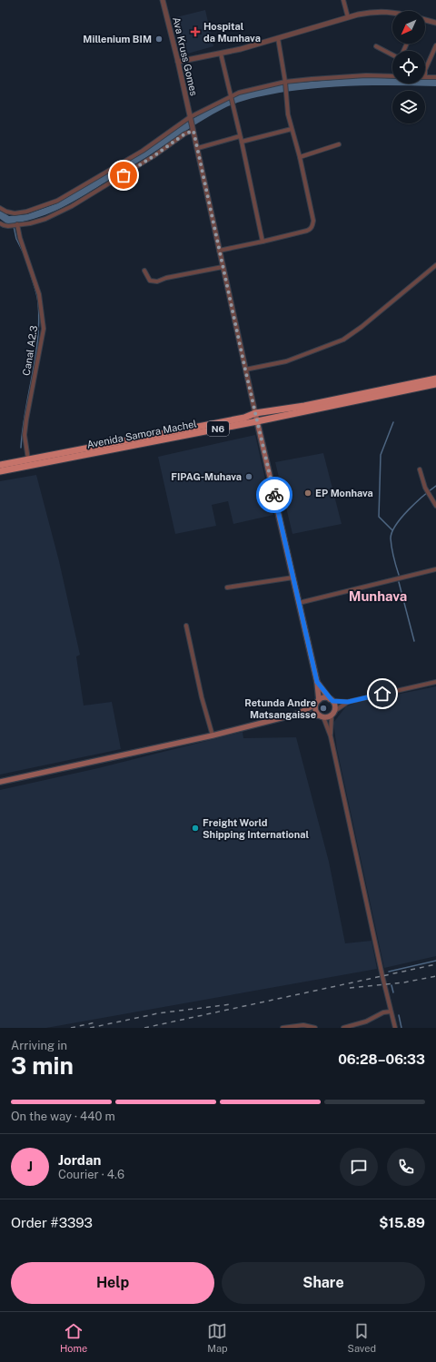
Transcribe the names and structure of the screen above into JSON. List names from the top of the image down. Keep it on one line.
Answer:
{"streets":{"highway":["N6","Avenida Samora Machel"],"street":["Ava Kruss Gomes","Canal A2.3"]},"crossings":[["Ava Kruss Gomes","Avenida Samora Machel"],["Canal A2.3","Avenida Samora Machel"]],"districts":["Munhava"],"places":{"health":["Hospital da Munhava"],"other":["Millenium BIM","FIPAG-Muhava","EP Monhava","Retunda Andre Matsangaisse","Freight World Shipping International"]},"north":"bottom left","page":{"heading":["3 min","Arriving in","06:28–06:33"],"panel":["Jordan","Courier · 4.6","Order #3393","$15.89"],"bar":"On the way · 440 m","round":"J","buttons":["Help","Share"],"tabs":["Home","Map","Saved"]}}
